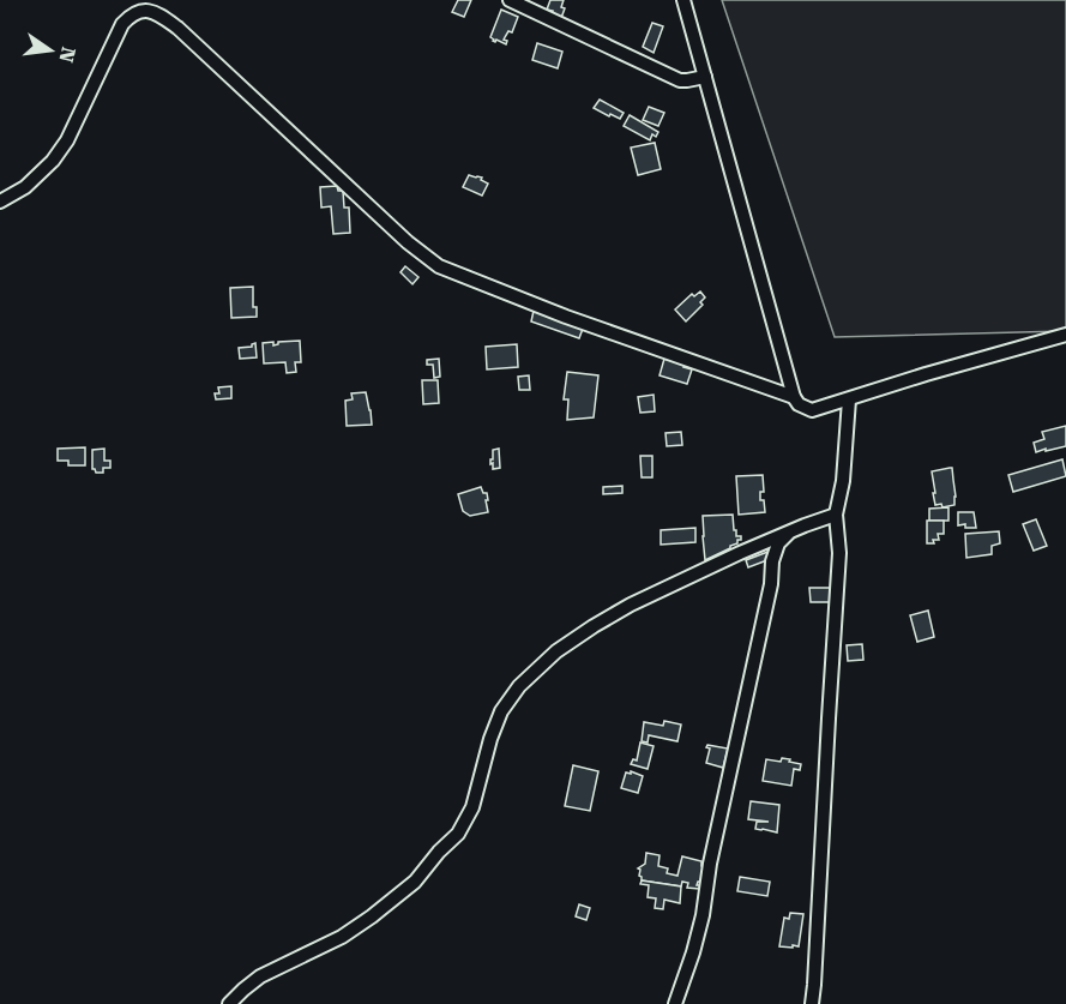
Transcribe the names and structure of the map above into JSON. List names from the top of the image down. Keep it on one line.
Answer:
{"north":"right"}
